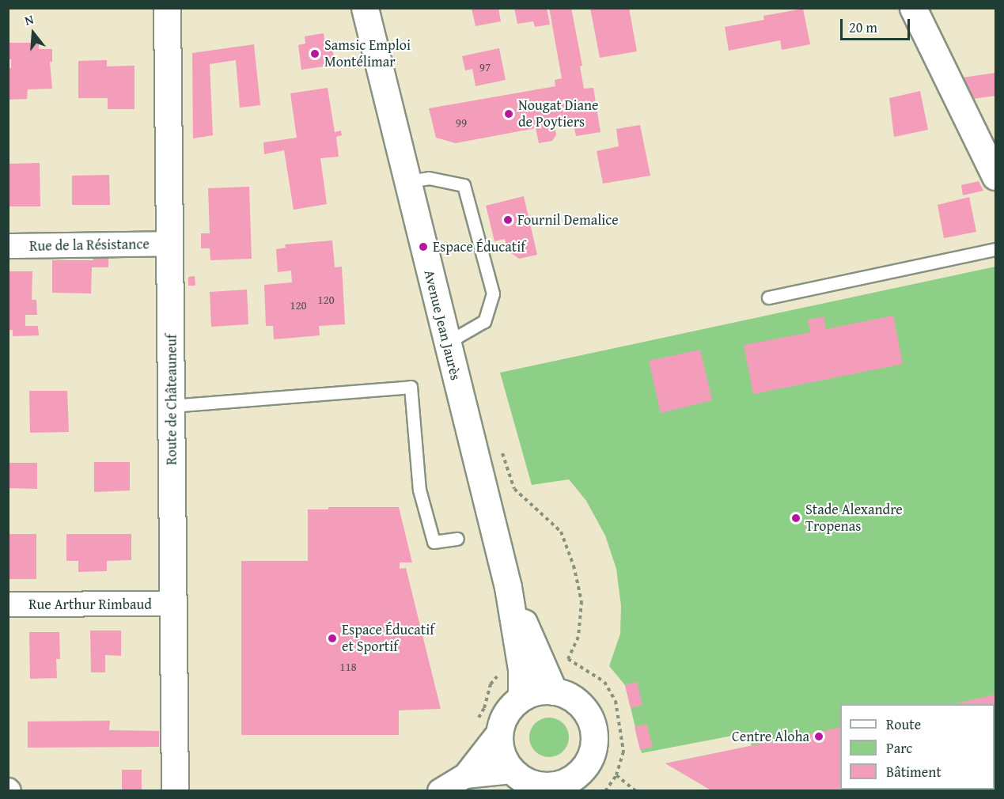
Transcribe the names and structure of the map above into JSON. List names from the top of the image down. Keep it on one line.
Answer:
{"streets":{"main road":["Avenue Jean Jaurès","Route de Châteauneuf"],"street":["Rue de la Résistance","Rue Arthur Rimbaud"]},"crossings":[["Rue de la Résistance","Route de Châteauneuf"],["Route de Châteauneuf","Rue Arthur Rimbaud"]],"places":["Samsic Emploi Montélimar","Nougat Diane de Poytiers","Fournil Demalice","Espace Éducatif","Stade Alexandre Tropenas","Espace Éducatif et Sportif","Centre Aloha"],"house_numbers":["97","99","120","120","118"],"legend":["Route","Parc","Bâtiment"],"scale_bar":"20 m","north":"top"}
